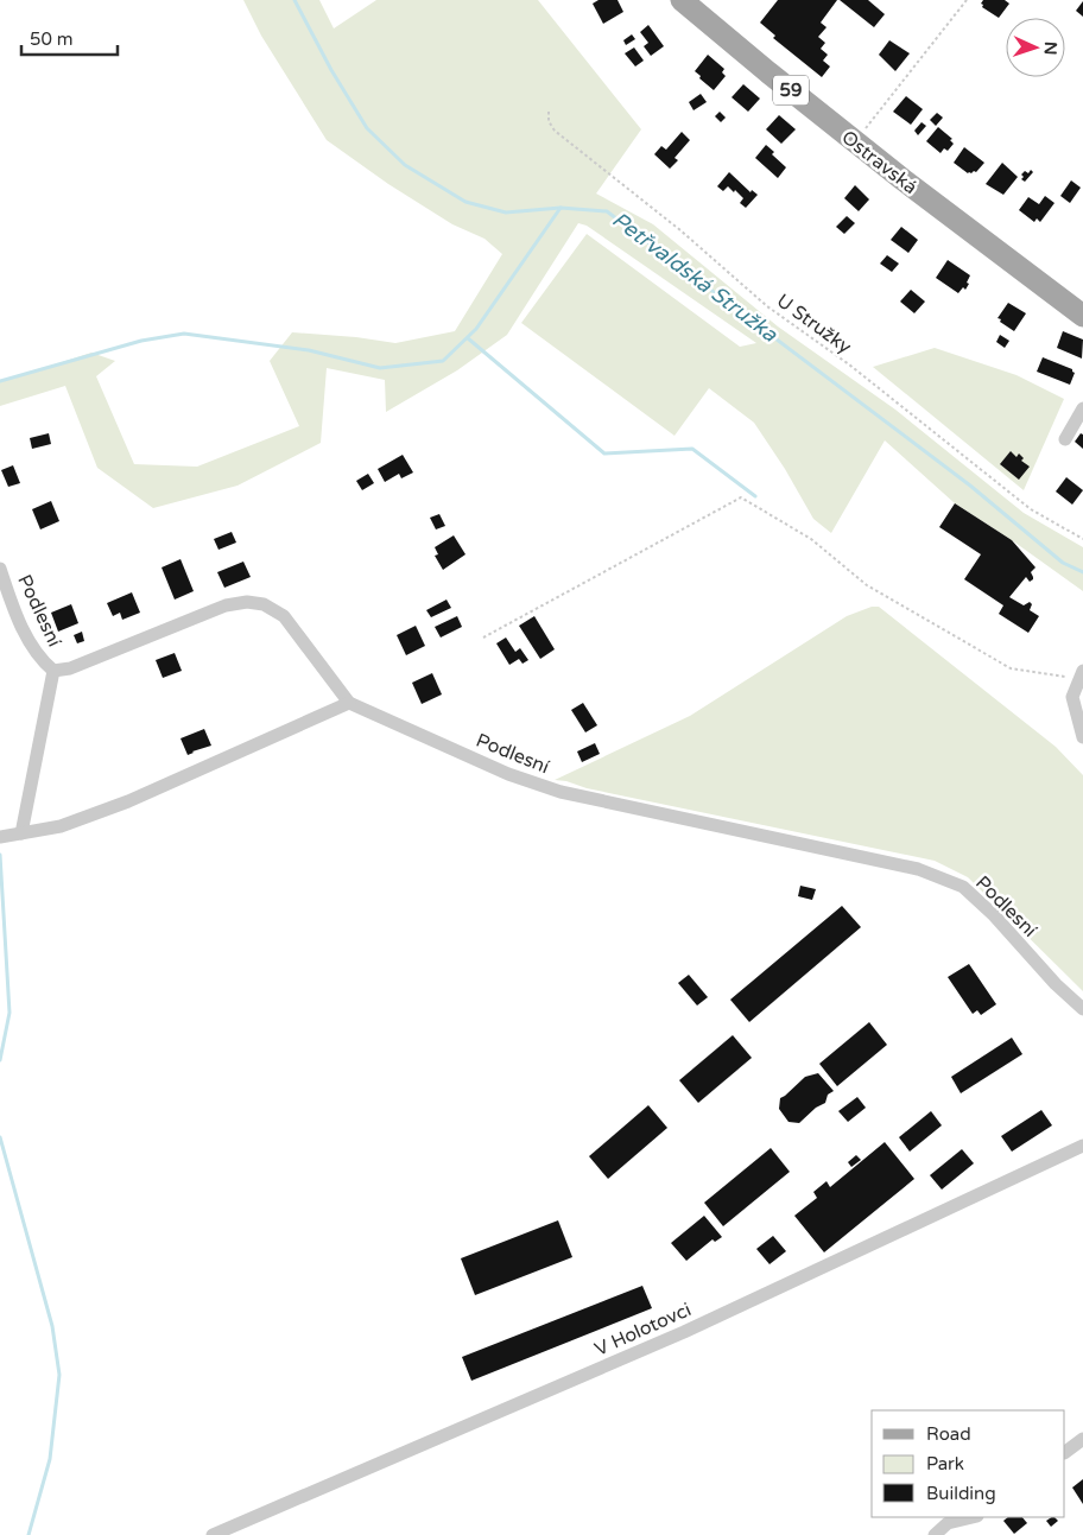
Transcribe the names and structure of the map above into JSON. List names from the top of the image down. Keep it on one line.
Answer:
{"streets":{"main road":["59","Ostravská"],"street":["Podlesní","V Holotovci"],"path":["U Stružky"]},"water":["Petřvaldská Stružka"],"legend":["Road","Park","Building"],"scale_bar":"50 m","north":"right"}
